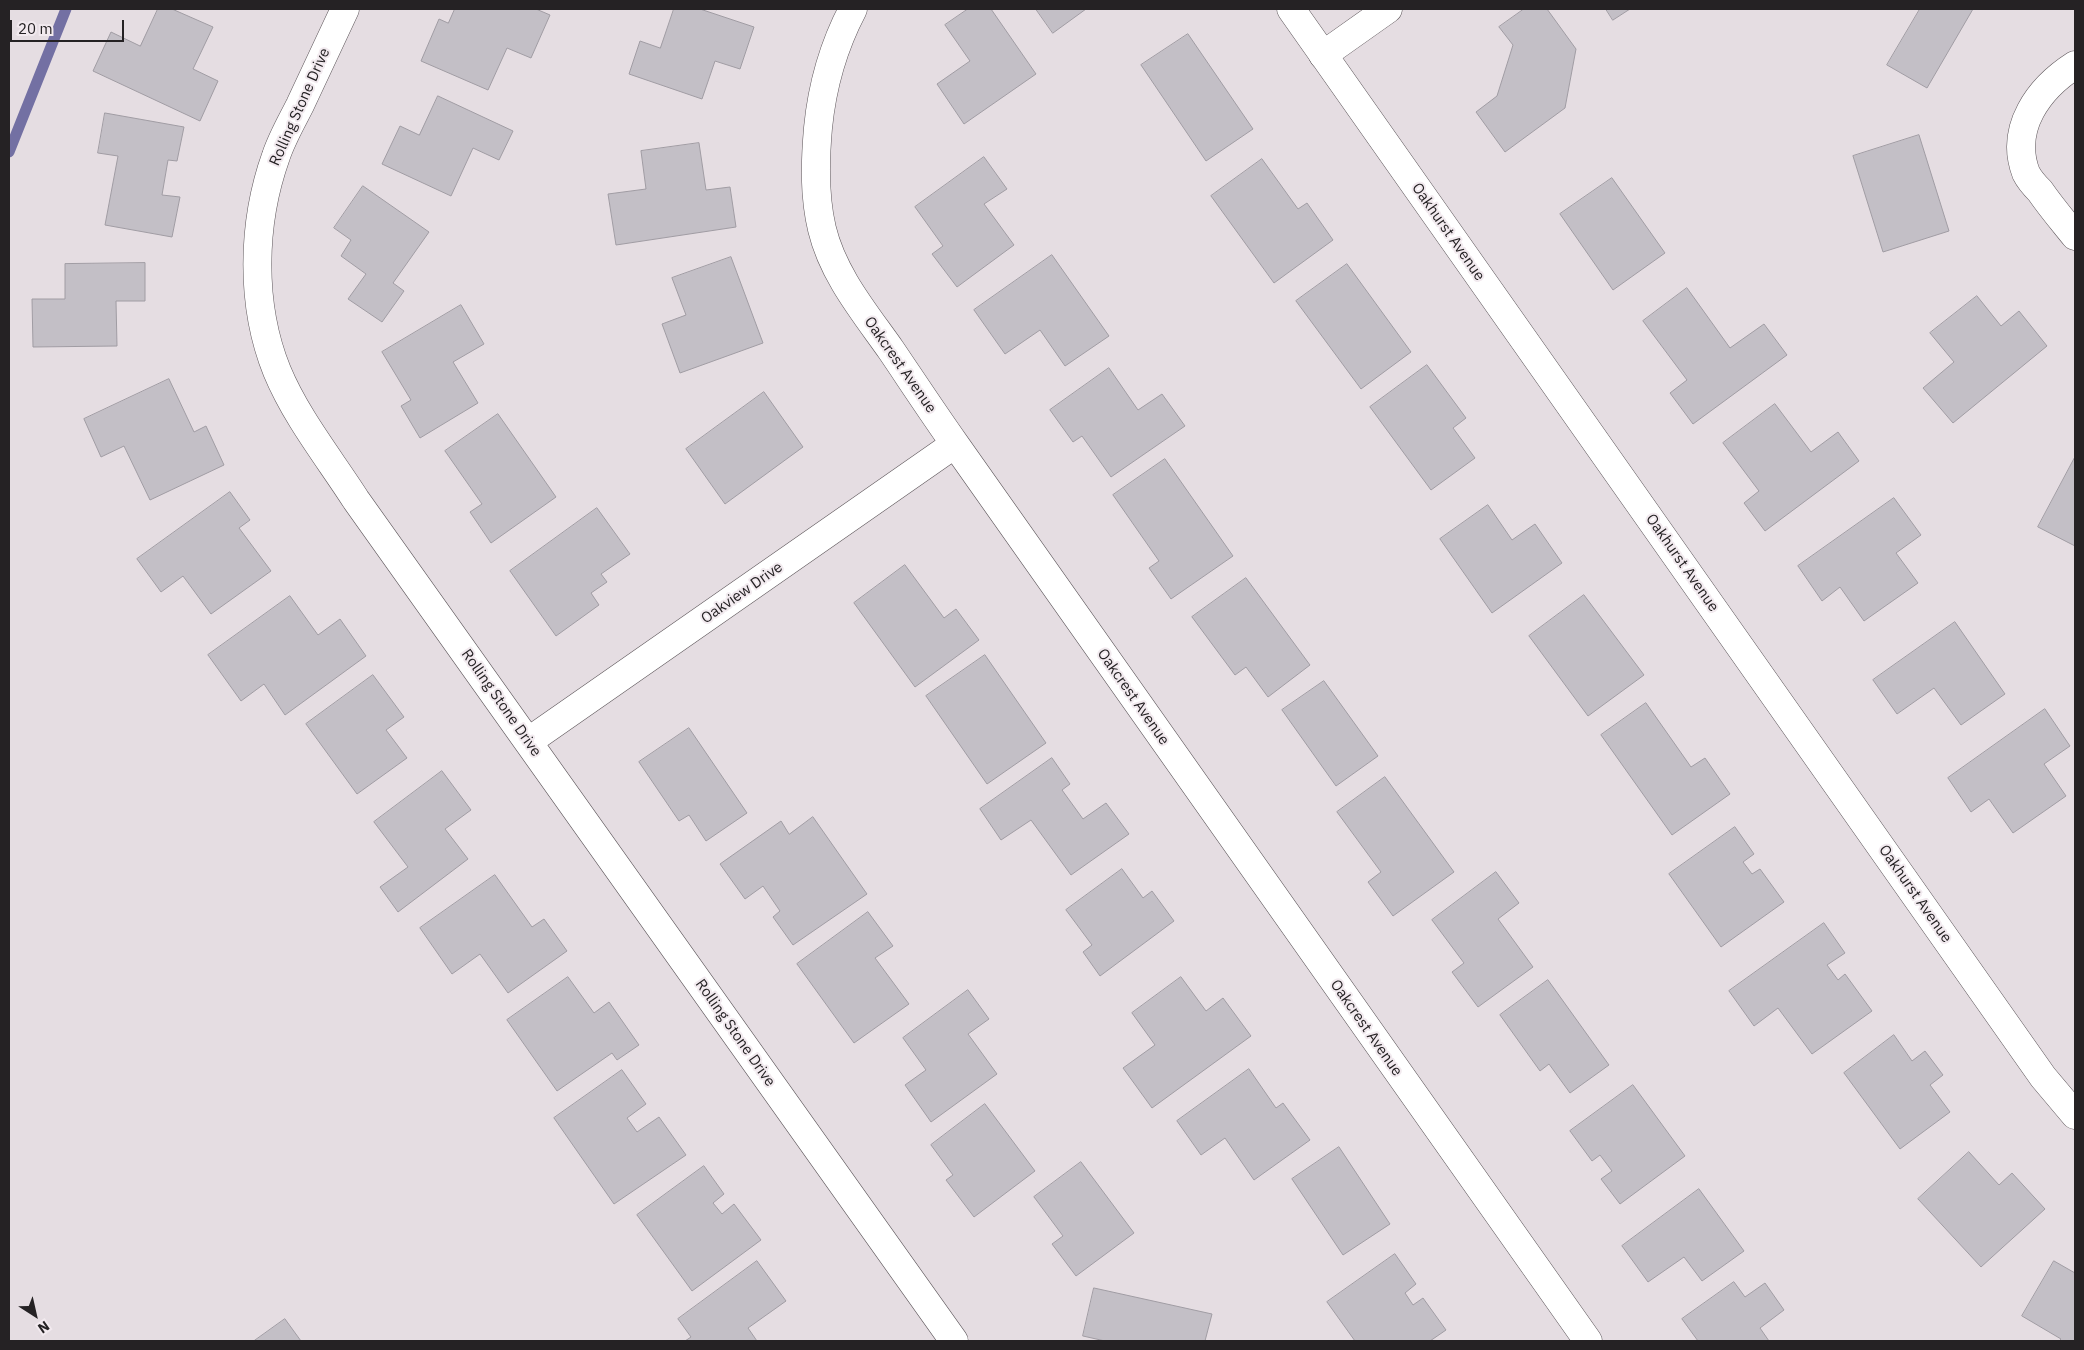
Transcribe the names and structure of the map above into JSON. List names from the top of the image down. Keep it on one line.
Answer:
{"streets":{"street":["Rolling Stone Drive","Oakhurst Avenue","Oakcrest Avenue","Oakview Drive"]},"crossings":[["Rolling Stone Drive","Oakview Drive"],["Oakcrest Avenue","Oakview Drive"]],"scale_bar":"20 m","north":"bottom right"}
